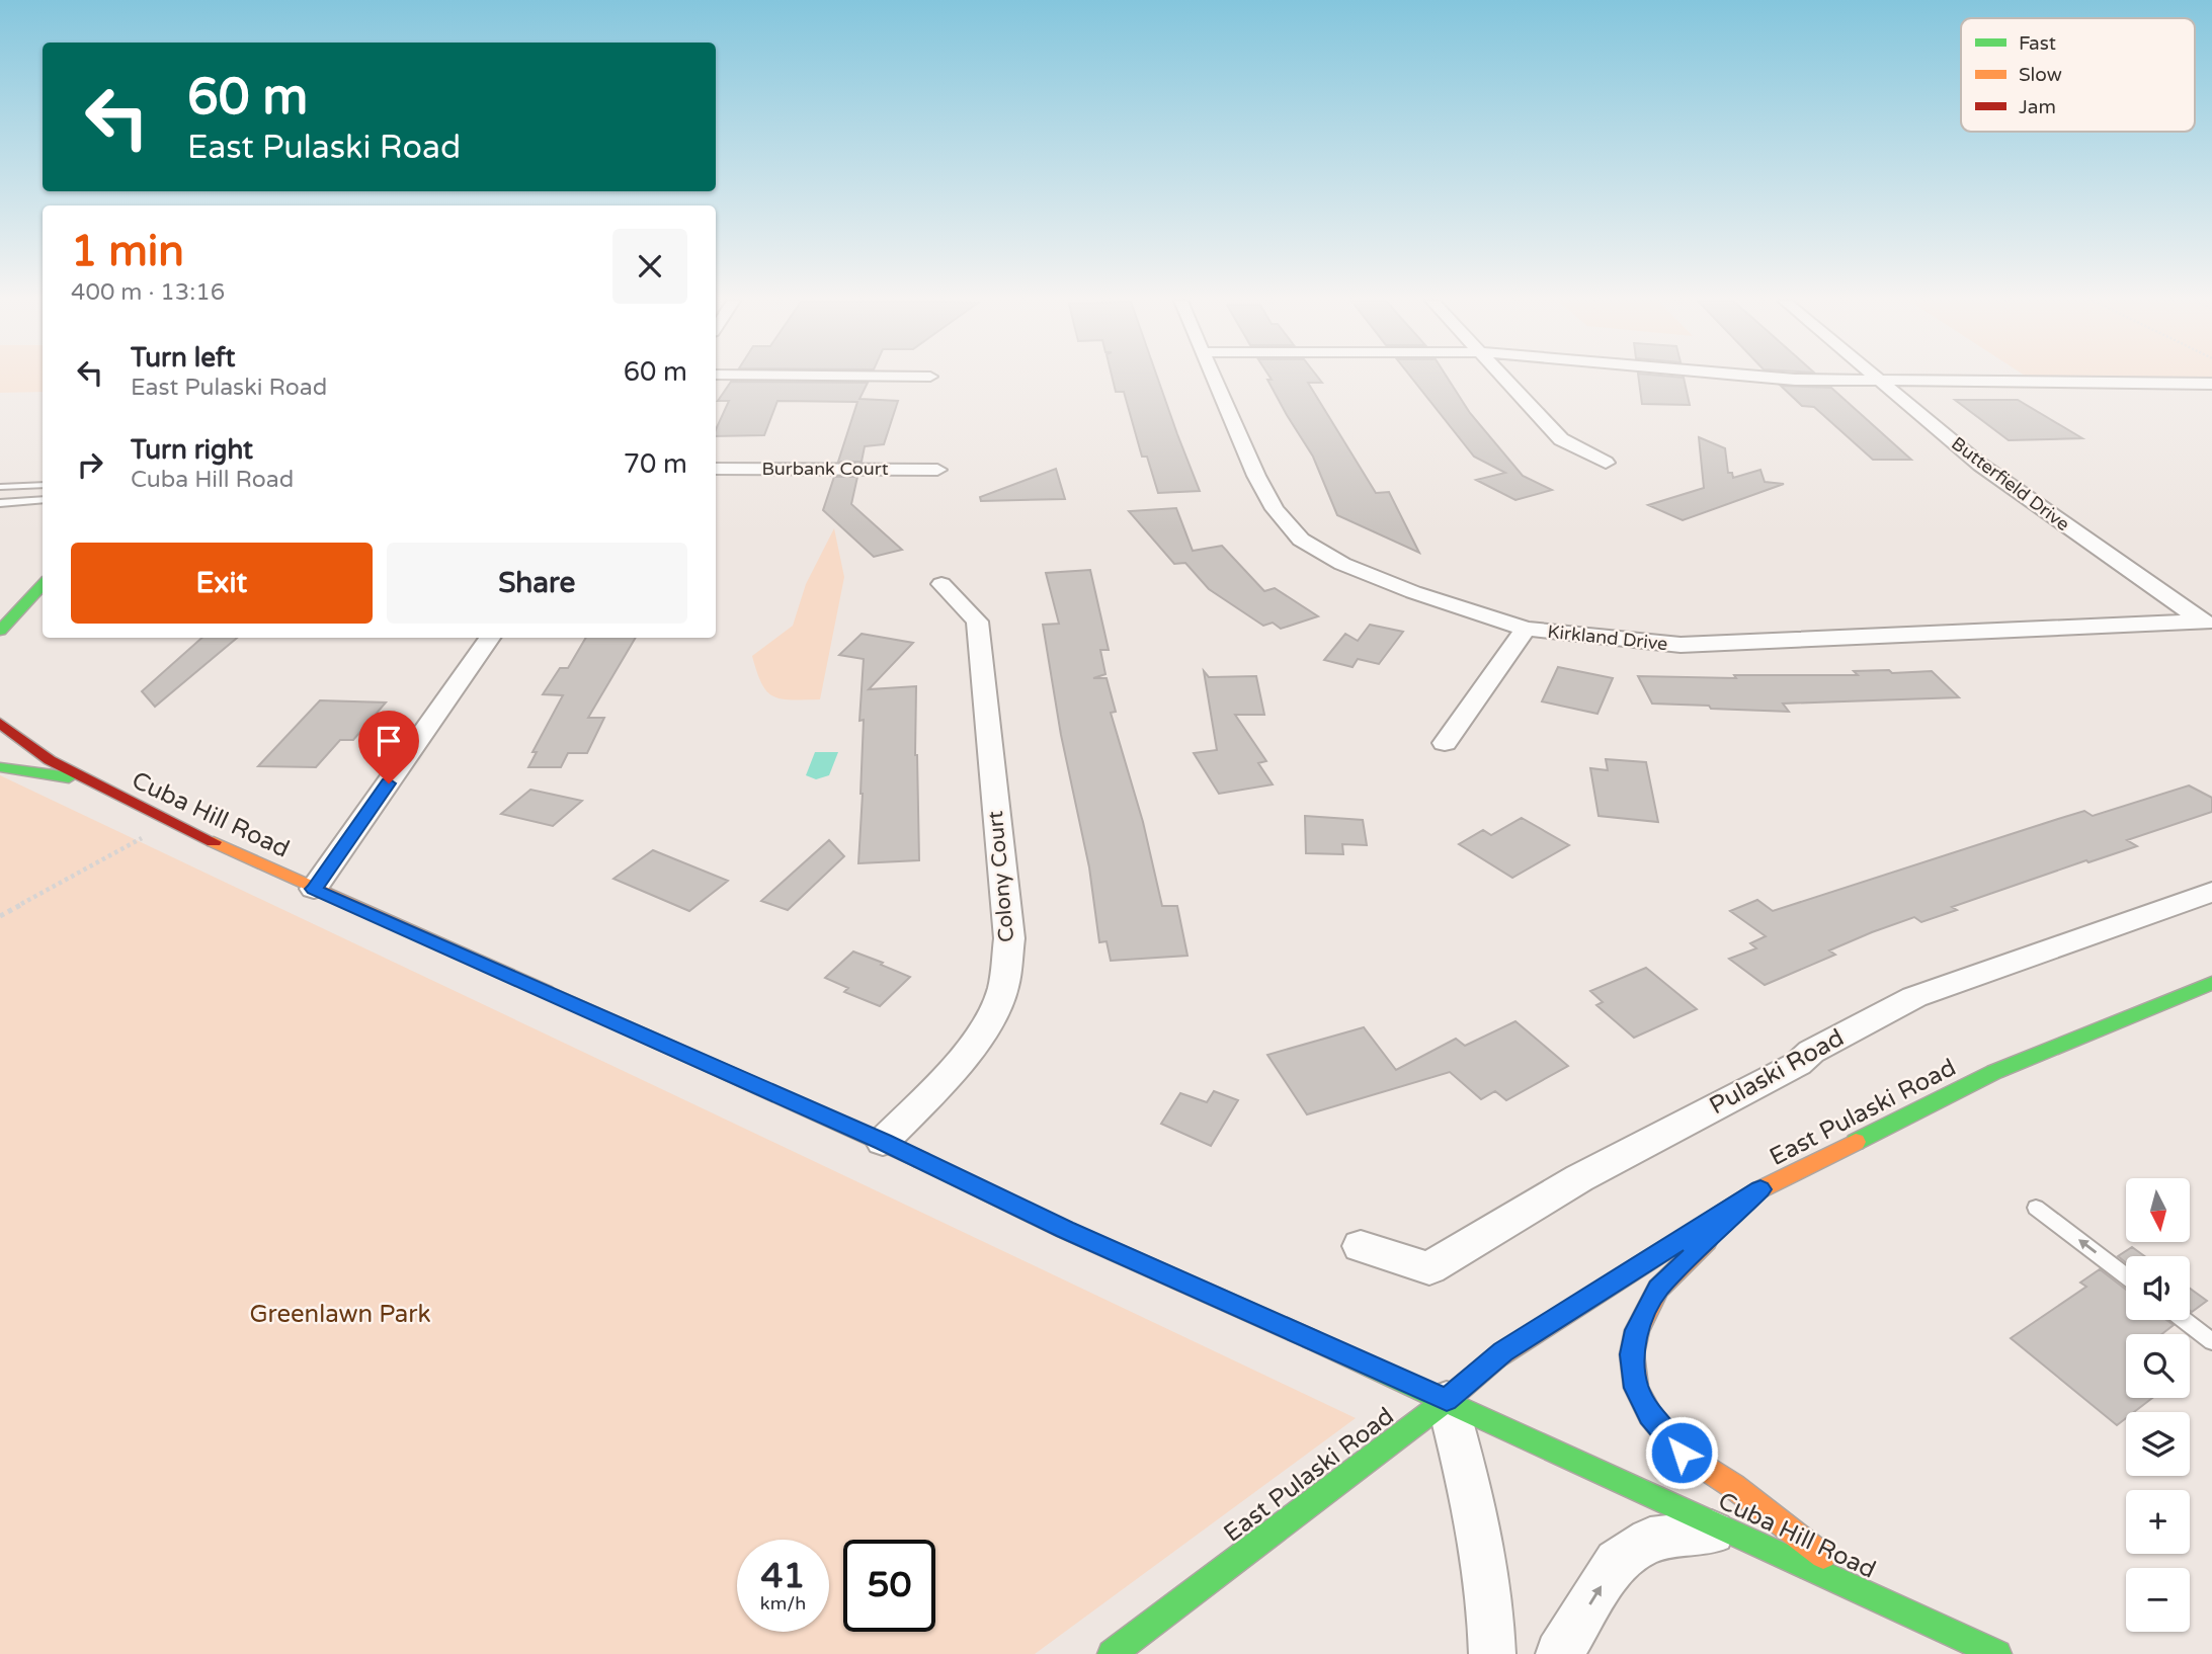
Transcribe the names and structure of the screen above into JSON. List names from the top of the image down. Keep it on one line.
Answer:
{"streets":{"main road":["Cuba Hill Road","East Pulaski Road"],"street":["Burbank Court","Butterfield Drive","Kirkland Drive","Colony Court","Pulaski Road"]},"crossings":[["Butterfield Drive","Kirkland Drive"],["Cuba Hill Road","Colony Court"],["Cuba Hill Road","East Pulaski Road"]],"parks":["Greenlawn Park"],"legend":["Fast","Slow","Jam"],"north":"bottom","page":{"turn":["60 m","East Pulaski Road"],"heading":["1 min","400 m · 13:16"],"list":[{"name":"Turn left","note":"East Pulaski Road","value":"60 m"},{"name":"Turn right","note":"Cuba Hill Road","value":"70 m"}],"buttons":["Exit","Share"],"map_buttons":["+","−"],"speed":"41 km/h","limit":"50"}}
